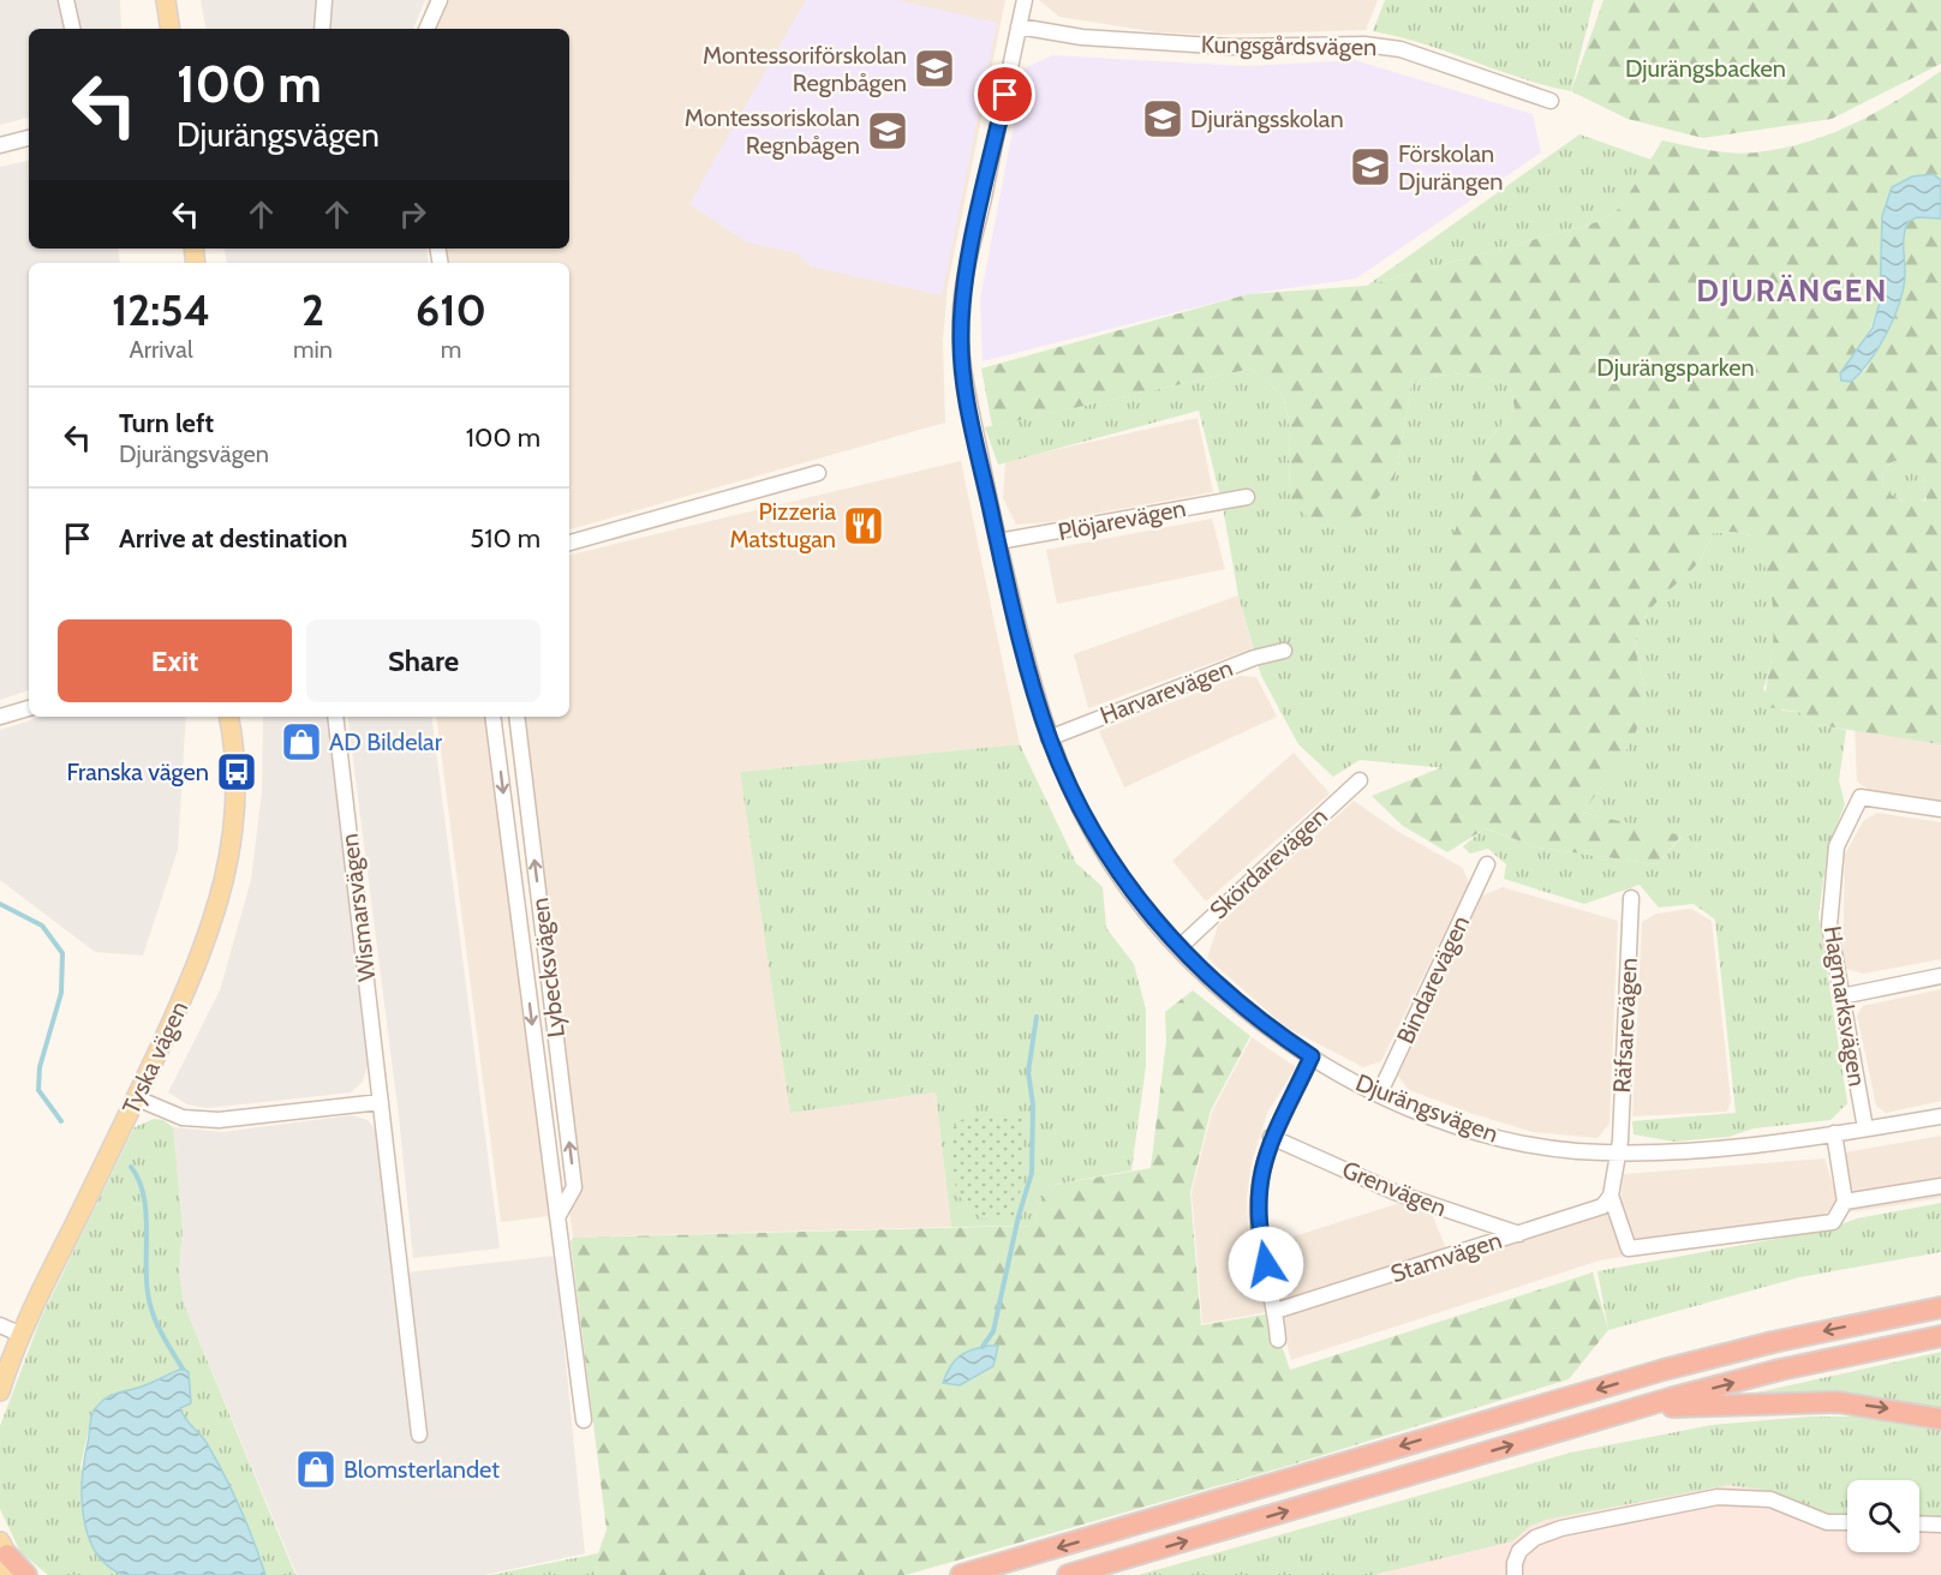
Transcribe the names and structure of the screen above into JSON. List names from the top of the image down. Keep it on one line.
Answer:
{"streets":{"main road":["Tyska vägen"],"street":["Kungsgårdsvägen","Plöjarevägen","Harvarevägen","Skördarevägen","Wismarsvägen","Lybecksvägen","Bindarevägen","Hagmarksvägen","Räfsarevägen","Djurängsvägen","Grenvägen","Stamvägen"]},"crossings":[["Kungsgårdsvägen","Djurängsvägen"],["Plöjarevägen","Djurängsvägen"],["Harvarevägen","Djurängsvägen"],["Skördarevägen","Djurängsvägen"],["Bindarevägen","Djurängsvägen"],["Hagmarksvägen","Djurängsvägen"],["Räfsarevägen","Djurängsvägen"],["Grenvägen","Stamvägen"]],"districts":["DJURÄNGEN"],"parks":["Djurängsbacken","Djurängsparken"],"places":{"school or university":["Montessoriförskolan Regnbågen","Djurängsskolan","Montessoriskolan Regnbågen","Förskolan Djurängen"],"restaurant":["Pizzeria Matstugan"],"shop":["AD Bildelar","Blomsterlandet"],"bus stop":["Franska vägen"]},"page":{"turn":["100 m","Djurängsvägen"],"eta":["12:54","Arrival","2","min","610","m"],"list":[{"name":"Turn left","note":"Djurängsvägen","value":"100 m"},{"name":"Arrive at destination","value":"510 m"}],"buttons":["Exit","Share"]}}
